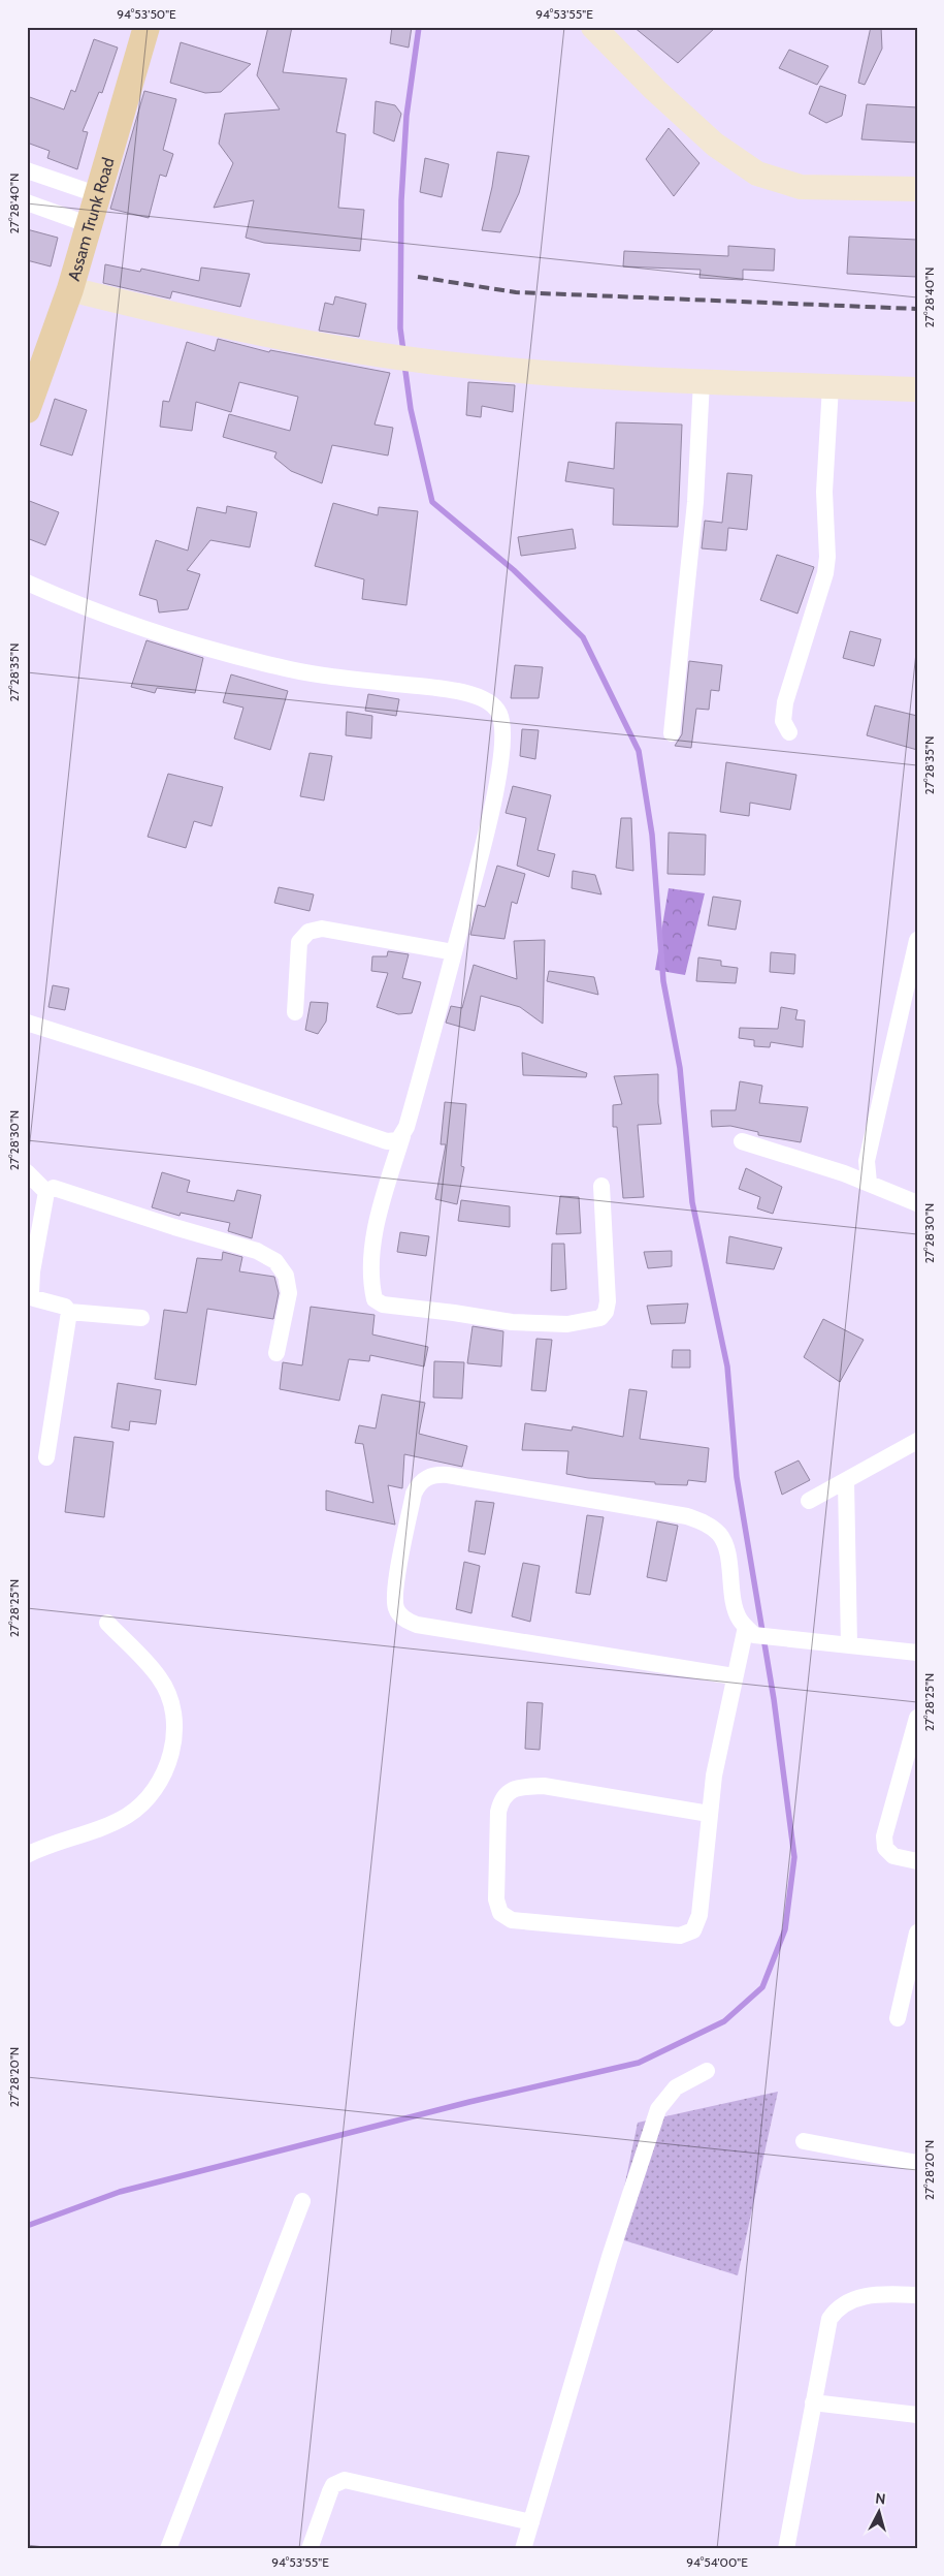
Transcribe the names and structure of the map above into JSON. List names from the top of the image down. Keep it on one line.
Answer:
{"streets":{"main road":["Assam Trunk Road"]},"north":"top","coordinates":["94°53'50\"E","94°53'55\"E","27°28'40\"N","27°28'35\"N","27°28'30\"N","27°28'25\"N","27°28'20\"N","94°54'00\"E"]}
